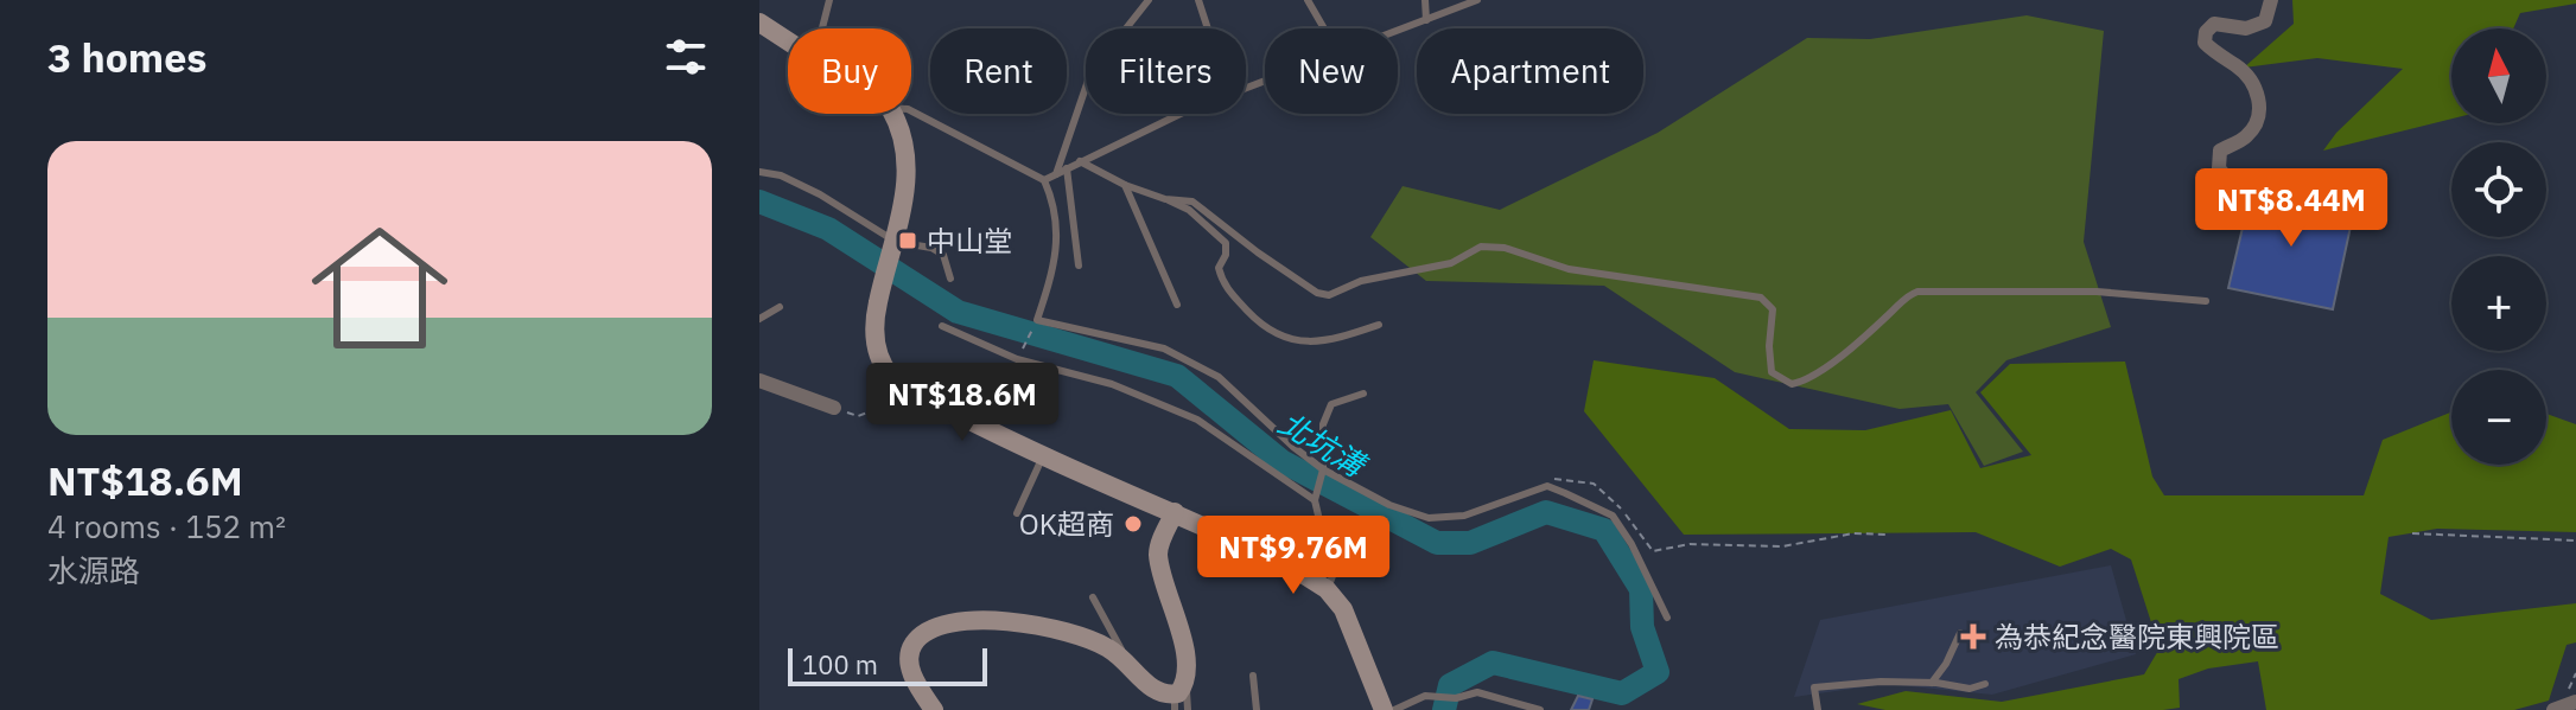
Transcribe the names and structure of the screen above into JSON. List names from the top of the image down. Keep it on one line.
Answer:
{"water":["北坑溝"],"places":{"transit":["中山堂"],"other":["OK超商"],"health":["為恭紀念醫院東興院區"]},"scale_bar":"100 m","north":"top","page":{"heading":"3 homes","map_buttons":["+","−"],"chip":["Buy","Rent","Filters","New","Apartment"],"list":[{"name":"NT$18.6M","note":"4 rooms · 152 m² · 水源路"}],"price":["NT$8.44M","NT$18.6M","NT$9.76M"],"scale":"100 m"}}
